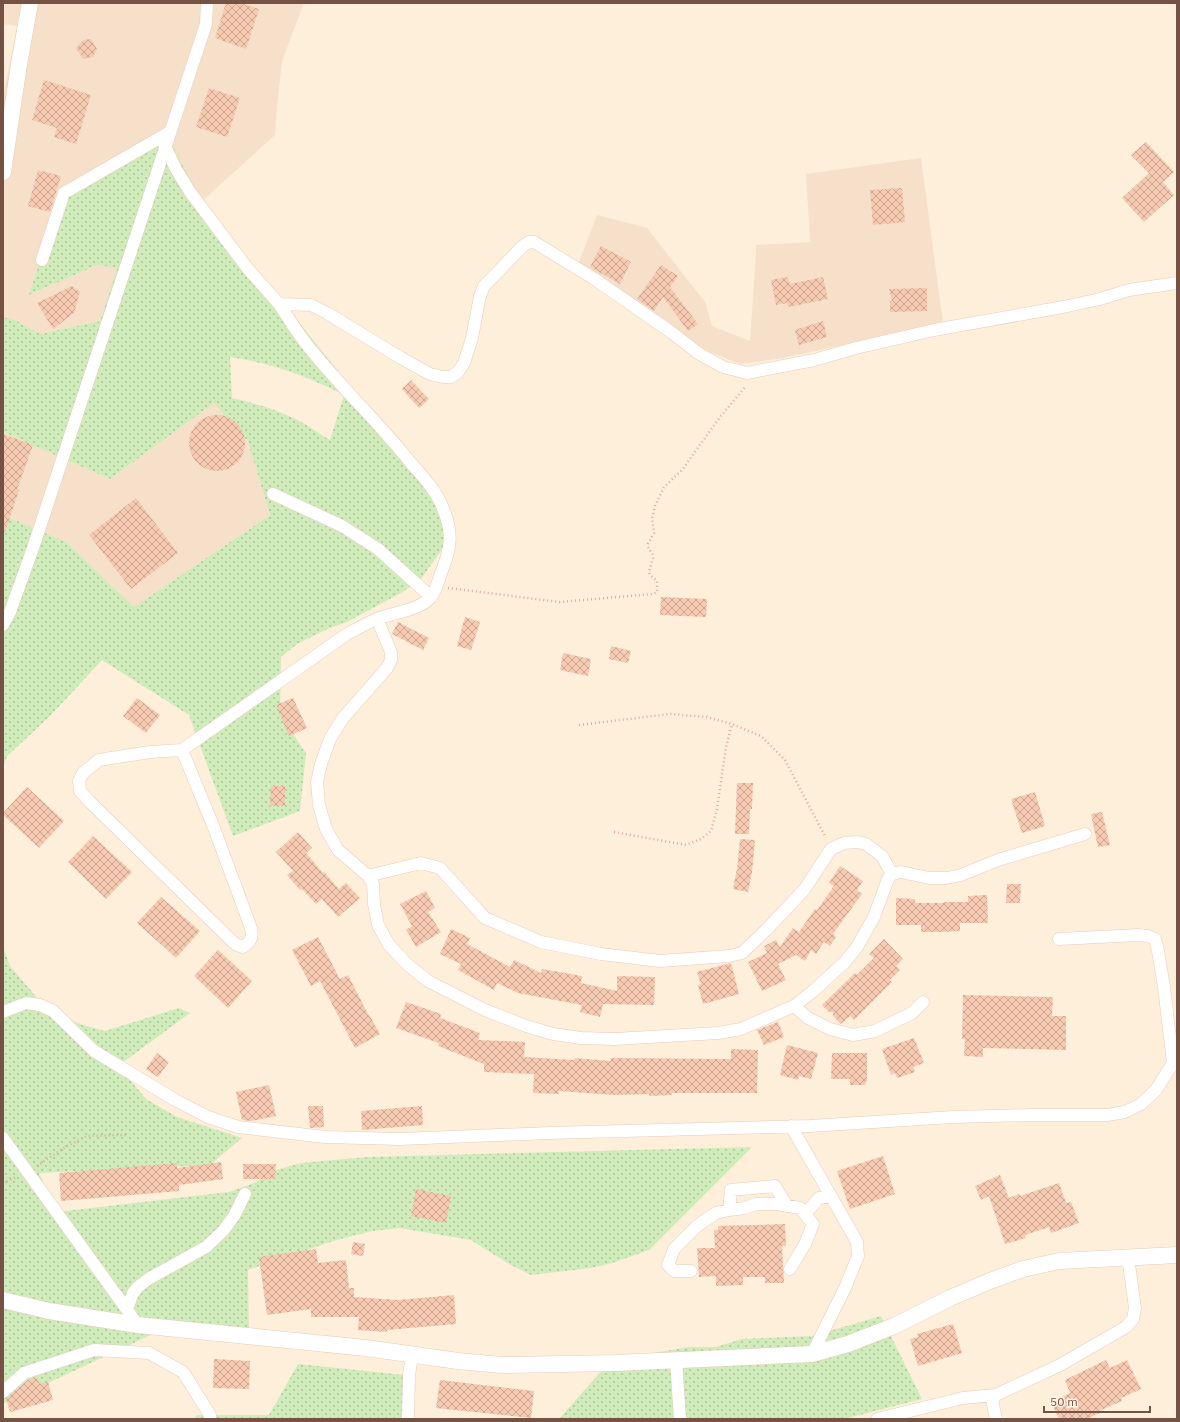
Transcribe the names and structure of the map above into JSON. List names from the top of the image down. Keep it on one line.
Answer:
{"scale_bar":"50 m"}
